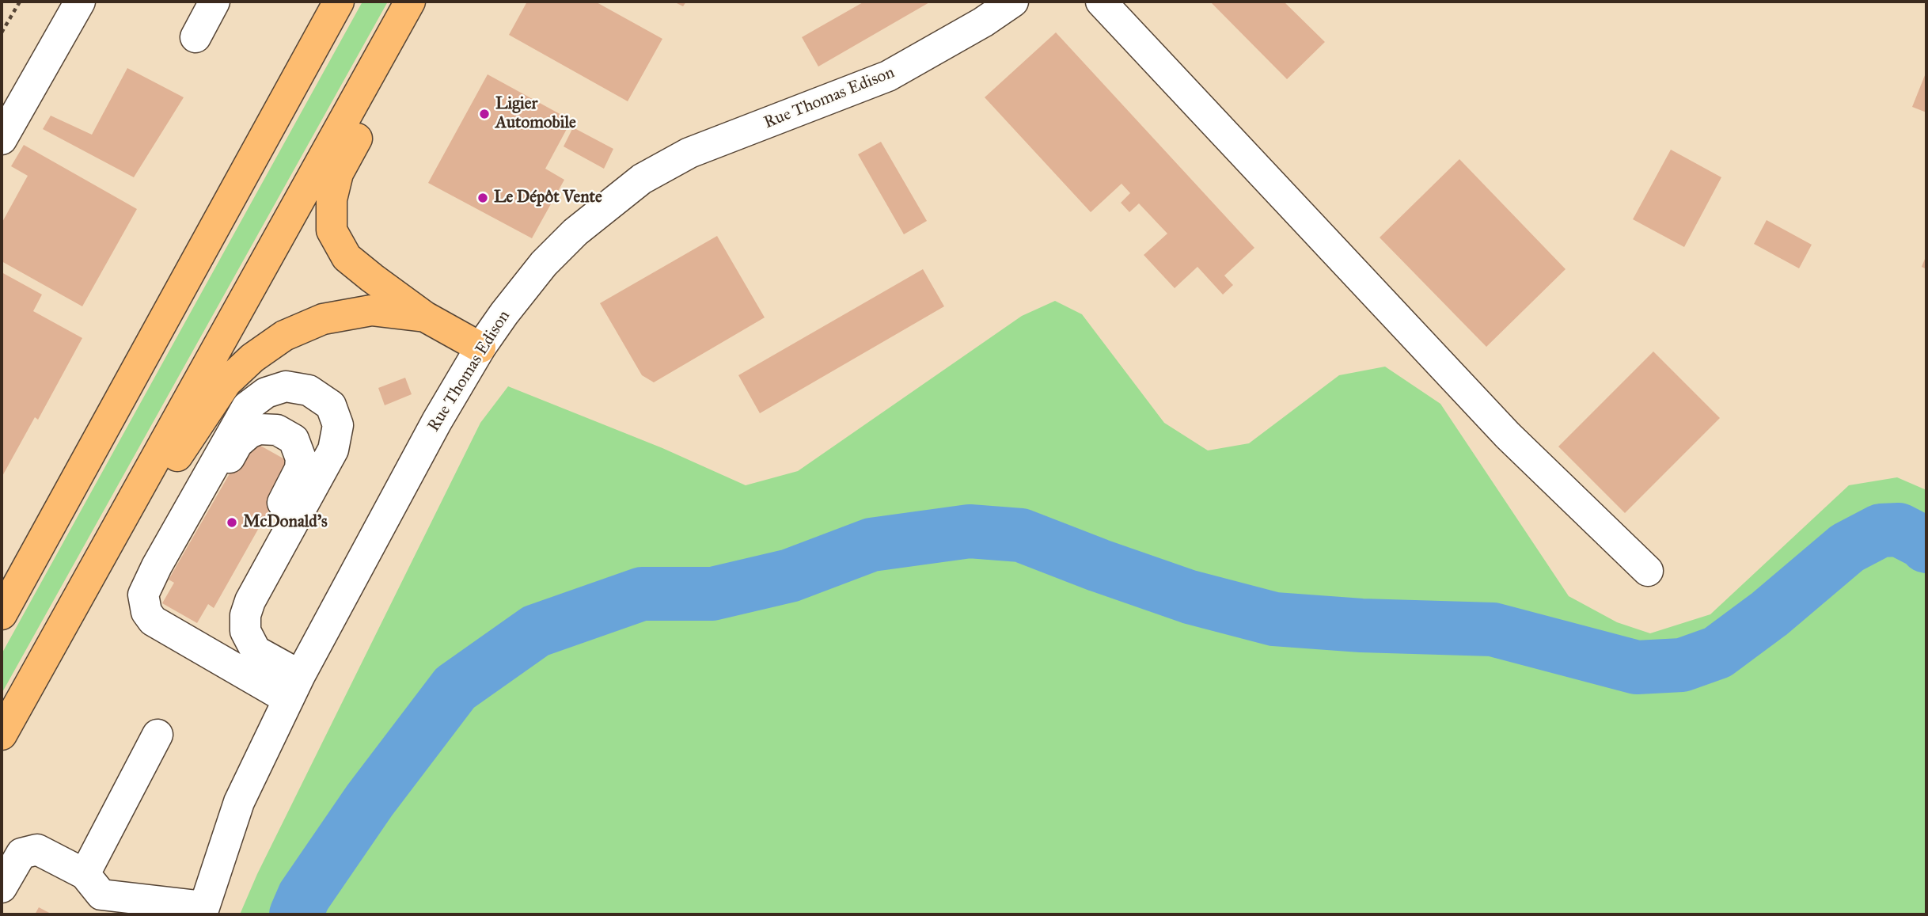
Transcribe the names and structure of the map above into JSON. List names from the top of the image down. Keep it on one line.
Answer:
{"streets":{"street":["Rue Thomas Edison"]},"places":["Ligier Automobile","Le Dépôt Vente","McDonald's"]}
